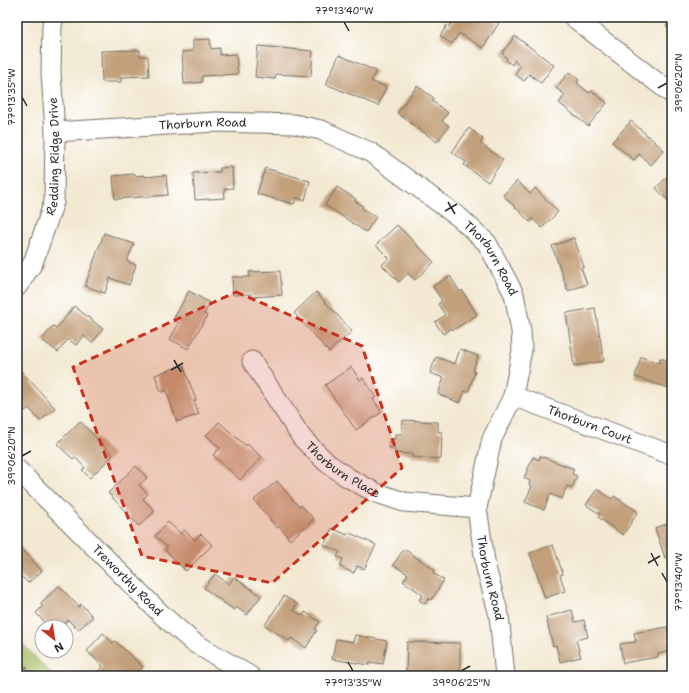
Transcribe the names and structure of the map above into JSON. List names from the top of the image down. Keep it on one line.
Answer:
{"streets":{"street":["Thorburn Road","Redding Ridge Drive","Thorburn Court","Thorburn Place","Treworthy Road"]},"crossings":[["Thorburn Road","Redding Ridge Drive"],["Thorburn Road","Thorburn Court"],["Thorburn Road","Thorburn Place"]],"north":"bottom right","coordinates":["77°13'40\"W","39°06'20\"N","77°13'35\"W","39°06'25\"N"]}
